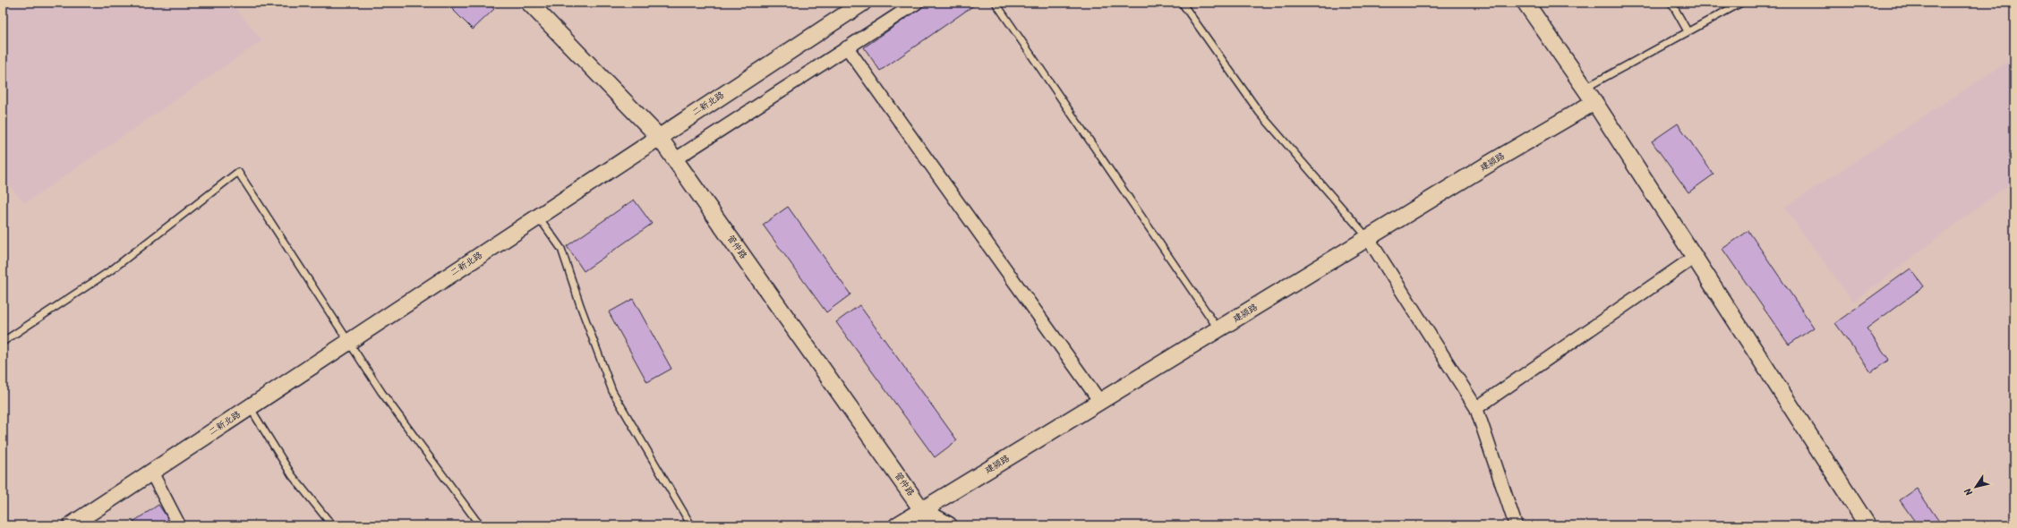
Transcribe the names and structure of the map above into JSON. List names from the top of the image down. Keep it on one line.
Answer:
{"streets":{"street":["二新北路","建颍路","管仲路"]},"crossings":[["二新北路","管仲路"],["建颍路","管仲路"]],"north":"bottom left"}
